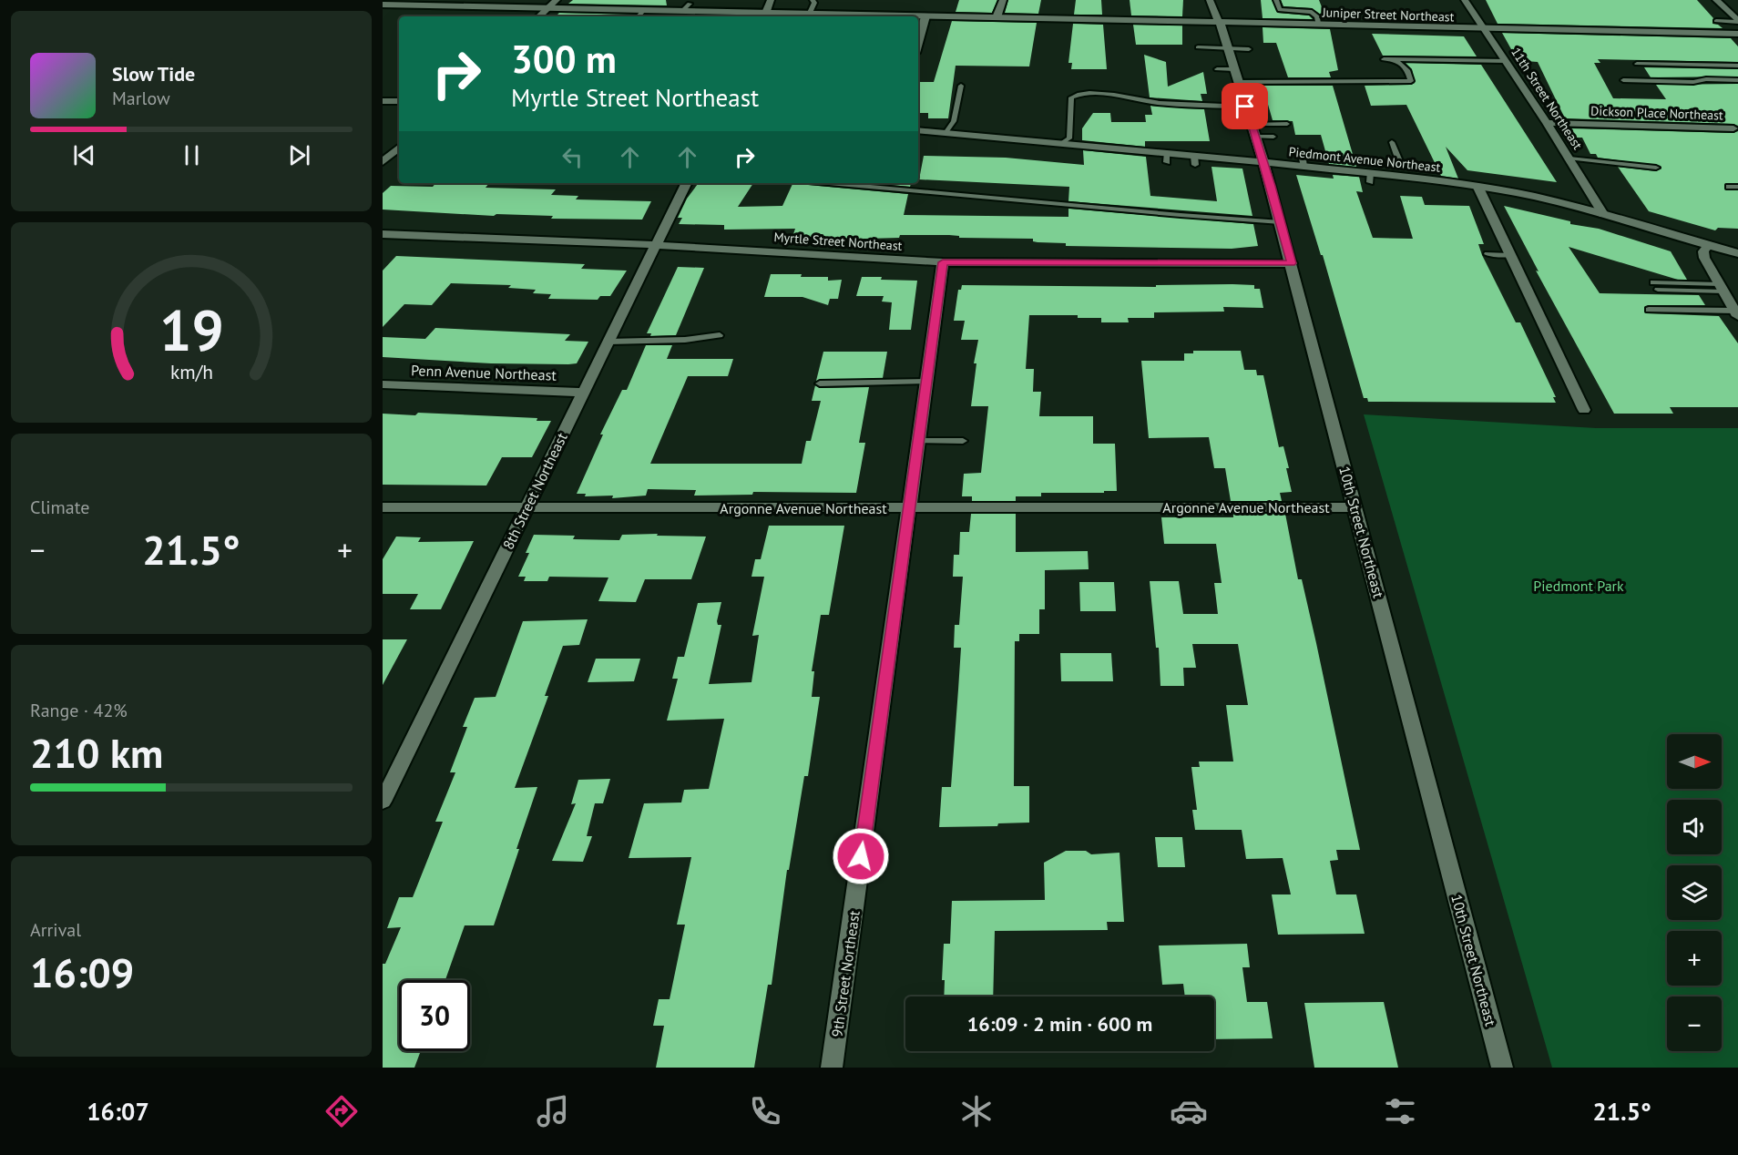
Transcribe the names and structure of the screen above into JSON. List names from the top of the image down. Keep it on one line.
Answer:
{"streets":{"street":["Juniper Street Northeast","11th Street Northeast","Dickson Place Northeast","Piedmont Avenue Northeast","Myrtle Street Northeast","Penn Avenue Northeast","8th Street Northeast","Argonne Avenue Northeast","10th Street Northeast","9th Street Northeast"]},"crossings":[["Juniper Street Northeast","11th Street Northeast"],["Juniper Street Northeast","10th Street Northeast"],["11th Street Northeast","Dickson Place Northeast"],["11th Street Northeast","Piedmont Avenue Northeast"],["Piedmont Avenue Northeast","10th Street Northeast"],["Myrtle Street Northeast","8th Street Northeast"],["Myrtle Street Northeast","10th Street Northeast"],["Myrtle Street Northeast","9th Street Northeast"],["Penn Avenue Northeast","8th Street Northeast"],["8th Street Northeast","Argonne Avenue Northeast"],["Argonne Avenue Northeast","10th Street Northeast"],["Argonne Avenue Northeast","9th Street Northeast"]],"parks":["Piedmont Park"],"north":"right","page":{"turn":["300 m","Myrtle Street Northeast"],"song":["Slow Tide","Marlow"],"tile":["Climate",["Range · 42%","210 km"],["Arrival","16:09"]],"heat":["−","21.5°","+"],"map_buttons":["+","−"],"limit":"30","trip":"16:09 · 2 min · 600 m","tabs":["16:07","21.5°"],"gauge":["19","km/h"]}}
